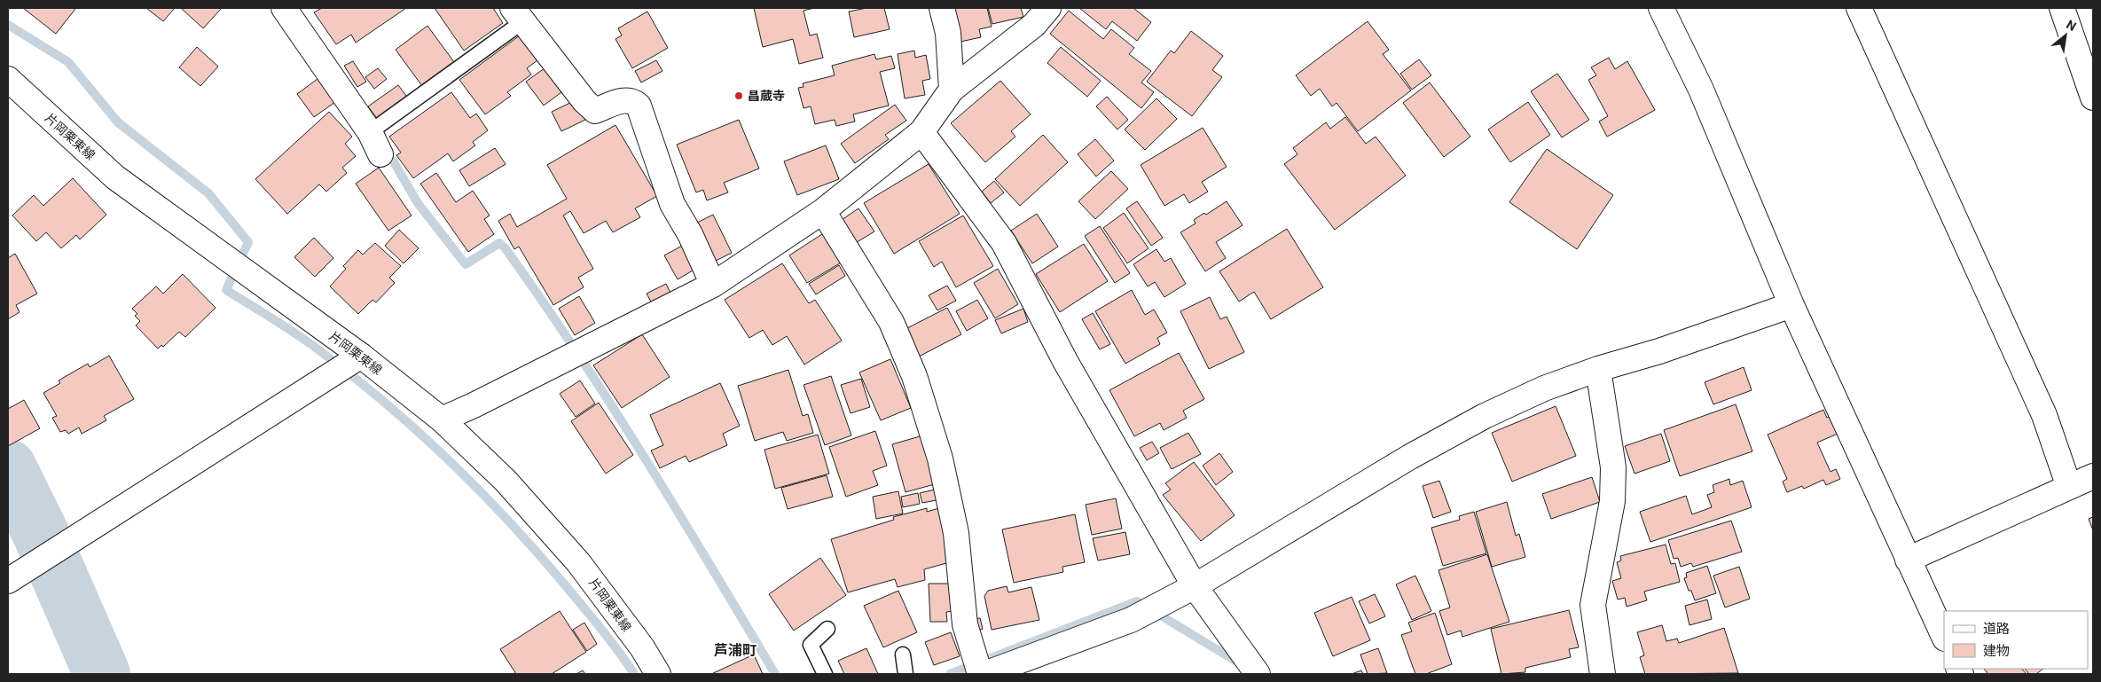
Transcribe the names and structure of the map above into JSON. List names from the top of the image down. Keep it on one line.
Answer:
{"streets":{"street":["片岡栗東線"]},"districts":["芦浦町"],"places":["昌蔵寺"],"legend":["道路","建物"],"north":"top right"}
